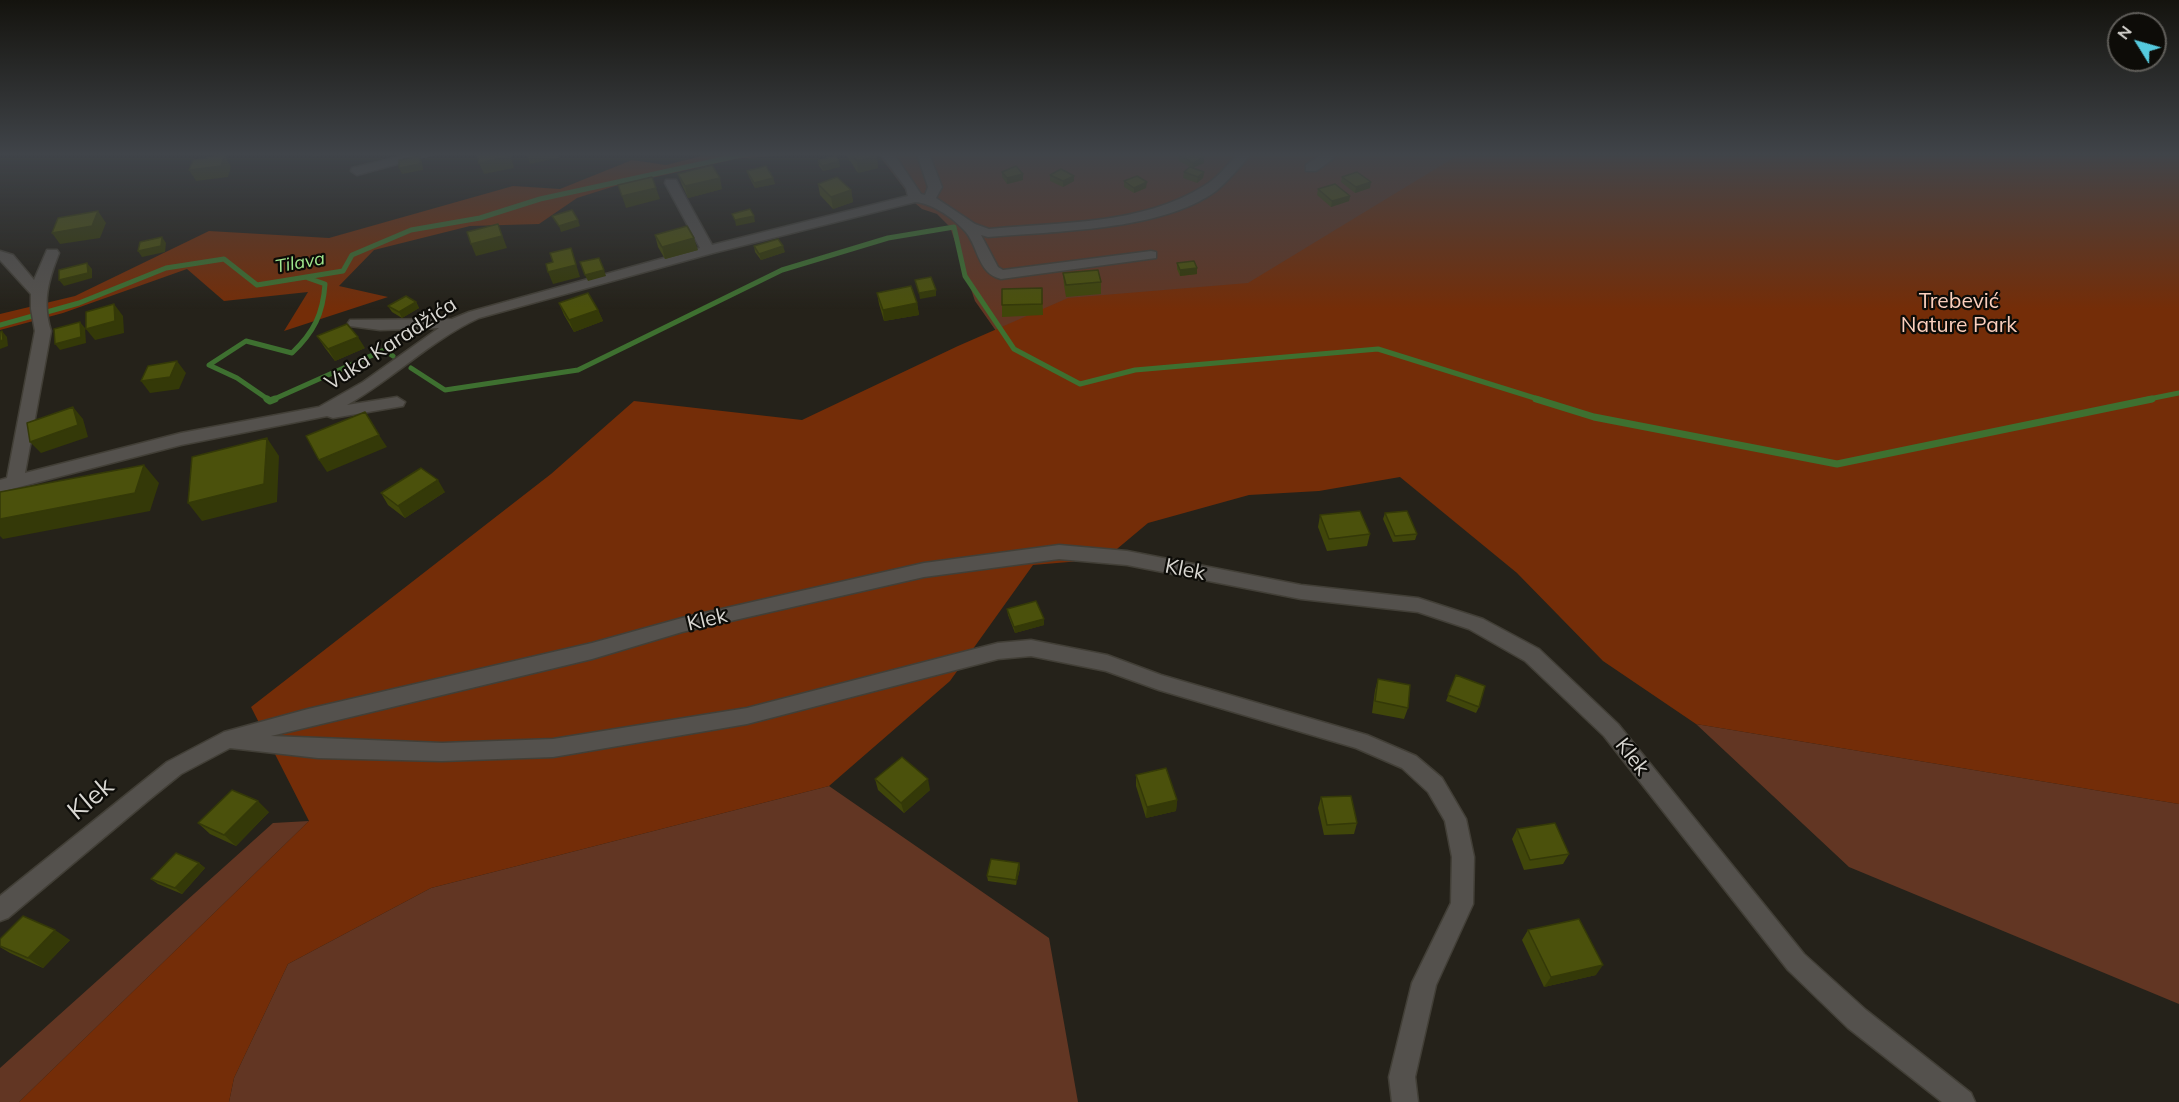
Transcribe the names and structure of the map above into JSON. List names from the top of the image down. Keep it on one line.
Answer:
{"streets":{"street":["Vuka Karadžića","Klek"]},"water":["Tilava"],"parks":["Trebević Nature Park"],"north":"top left"}
